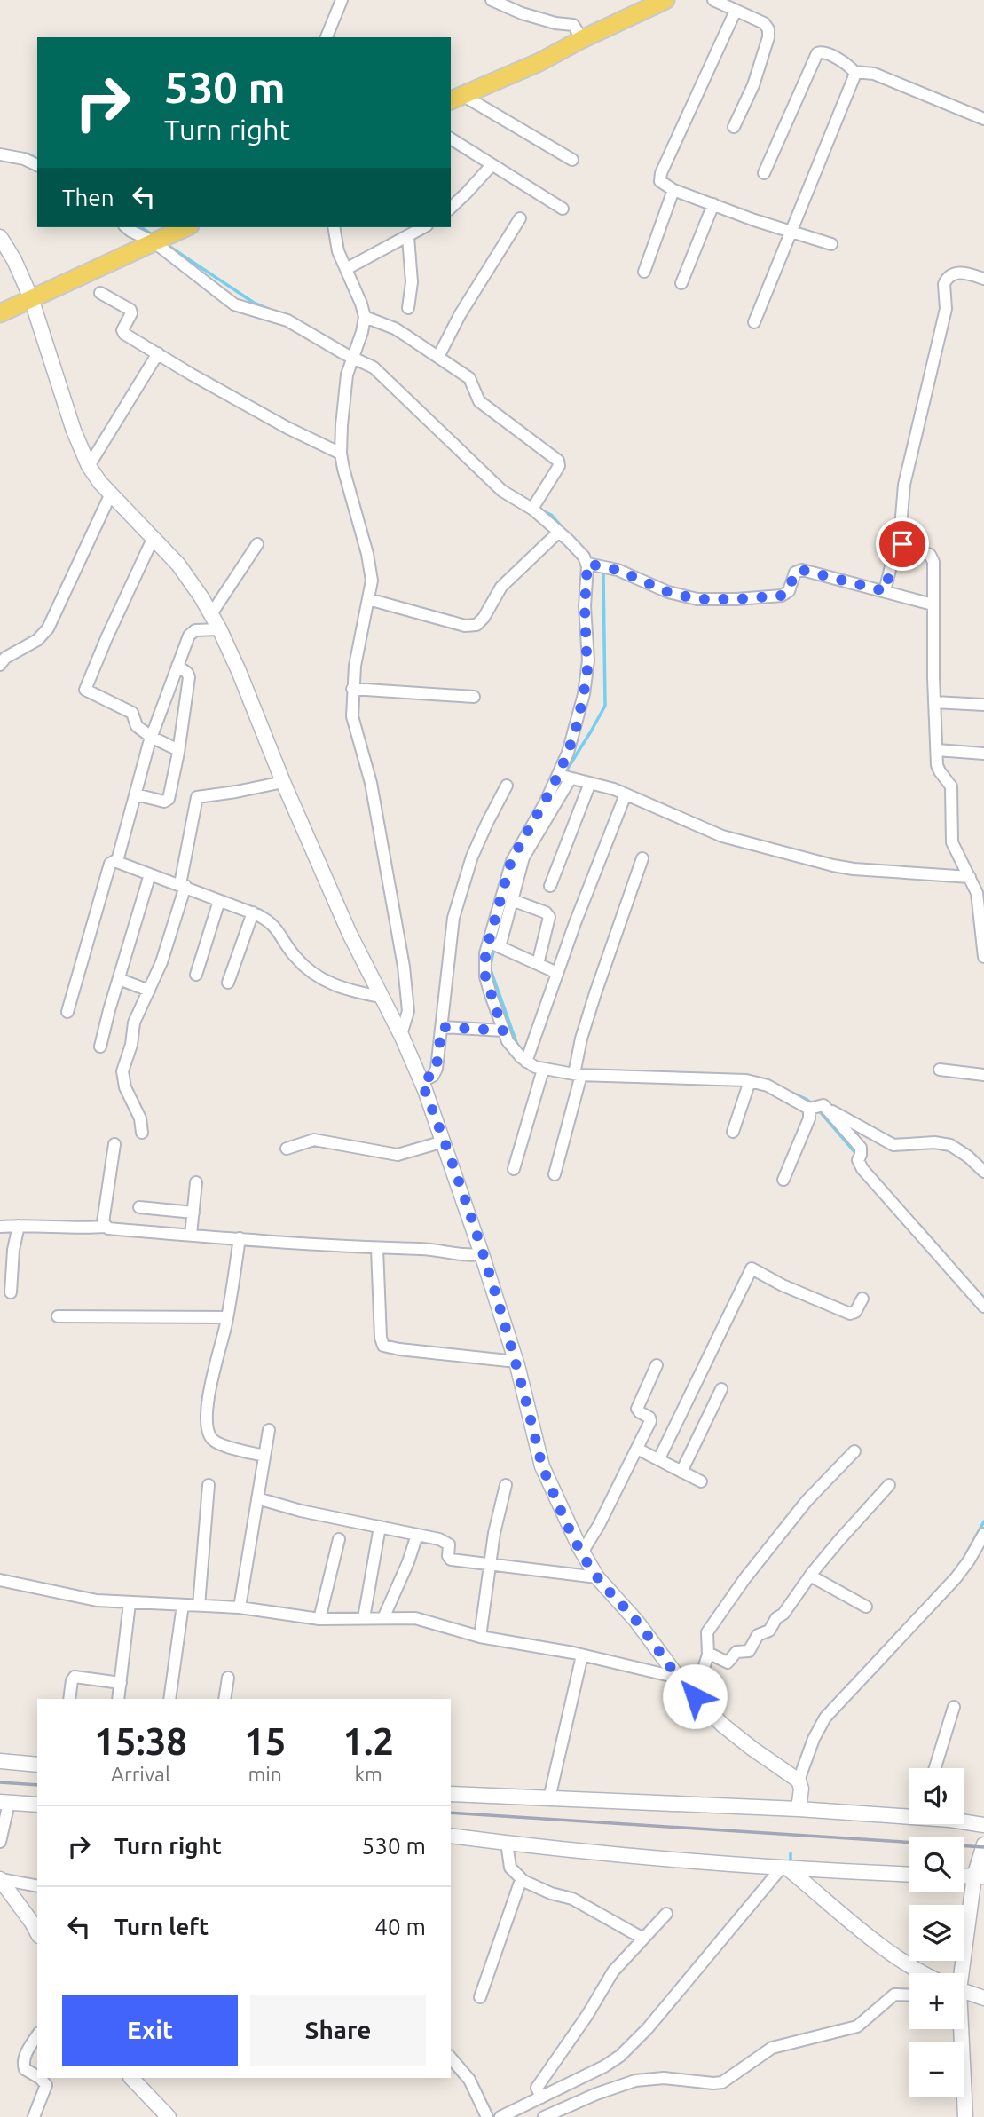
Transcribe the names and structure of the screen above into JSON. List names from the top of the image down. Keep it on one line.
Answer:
{"page":{"turn":["530 m","Turn right"],"then":"Then","eta":["15:38","Arrival","15","min","1.2","km"],"map_buttons":["+","−"],"list":[{"name":"Turn right","value":"530 m"},{"name":"Turn left","value":"40 m"}],"buttons":["Exit","Share"]}}
